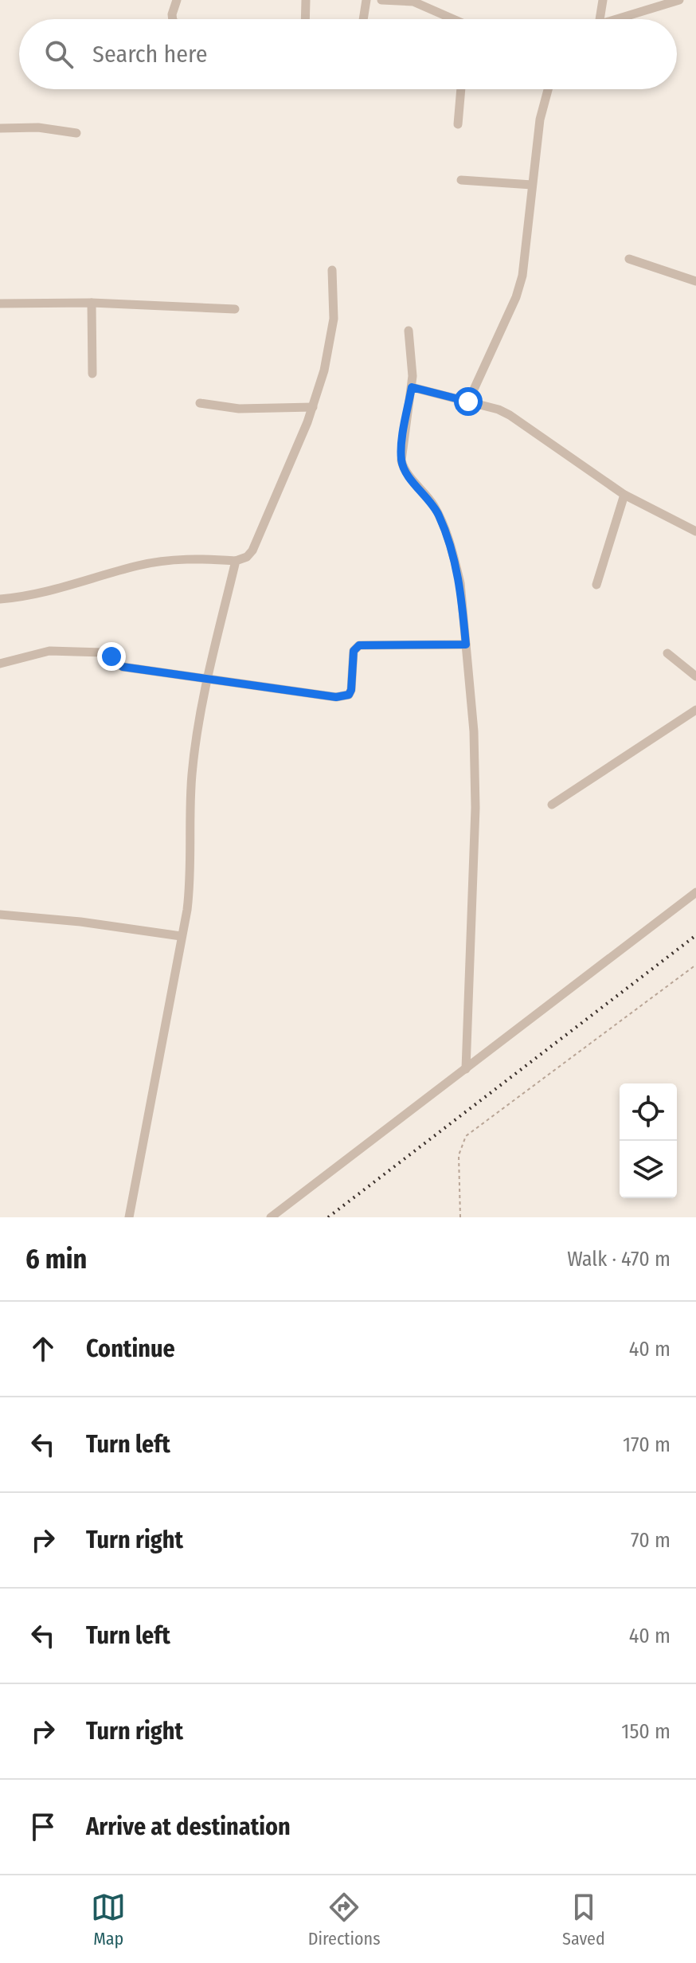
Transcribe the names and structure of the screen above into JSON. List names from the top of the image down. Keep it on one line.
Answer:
{"page":{"search":"Search here","heading":["6 min","Walk · 470 m"],"list":[["Continue","40 m"],["Turn left","170 m"],["Turn right","70 m"],["Turn left","40 m"],["Turn right","150 m"],"Arrive at destination"],"nav":["Map","Directions","Saved"]}}
